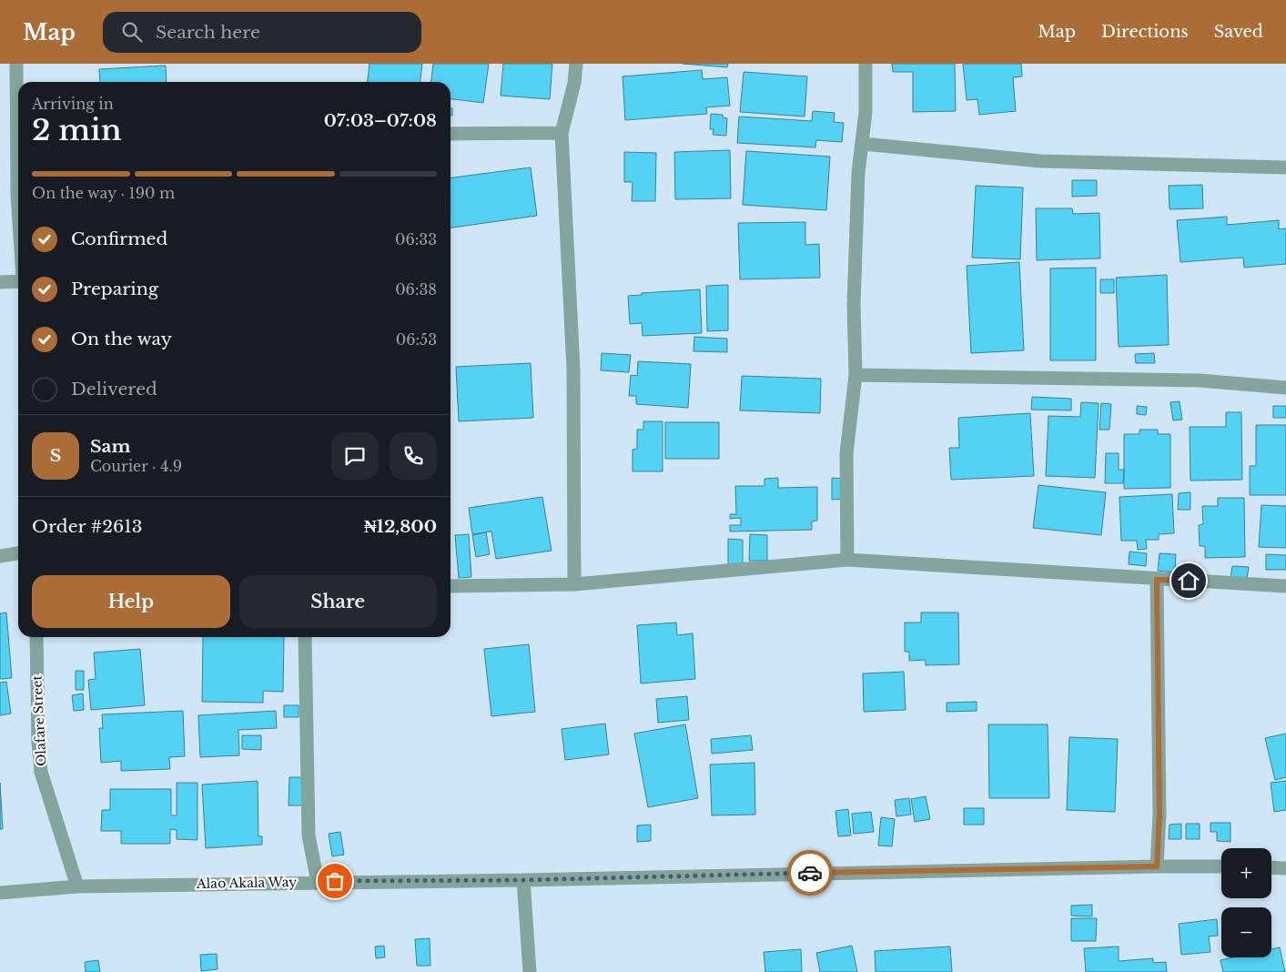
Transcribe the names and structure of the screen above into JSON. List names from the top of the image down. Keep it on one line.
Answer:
{"streets":{"street":["Olafare Street","Alao Akala Way"]},"crossings":[["Olafare Street","Alao Akala Way"]],"page":{"header":"Map","search":"Search here","nav":["Map","Directions","Saved"],"heading":["2 min","Arriving in","07:03–07:08"],"panel":["Sam","Courier · 4.9","Order #2613","₦12,800"],"bar":"On the way · 190 m","list":[["Confirmed","06:33"],["Preparing","06:38"],["On the way","06:53"],"Delivered"],"round":"S","buttons":["Help","Share"],"map_buttons":["+","−"]}}
